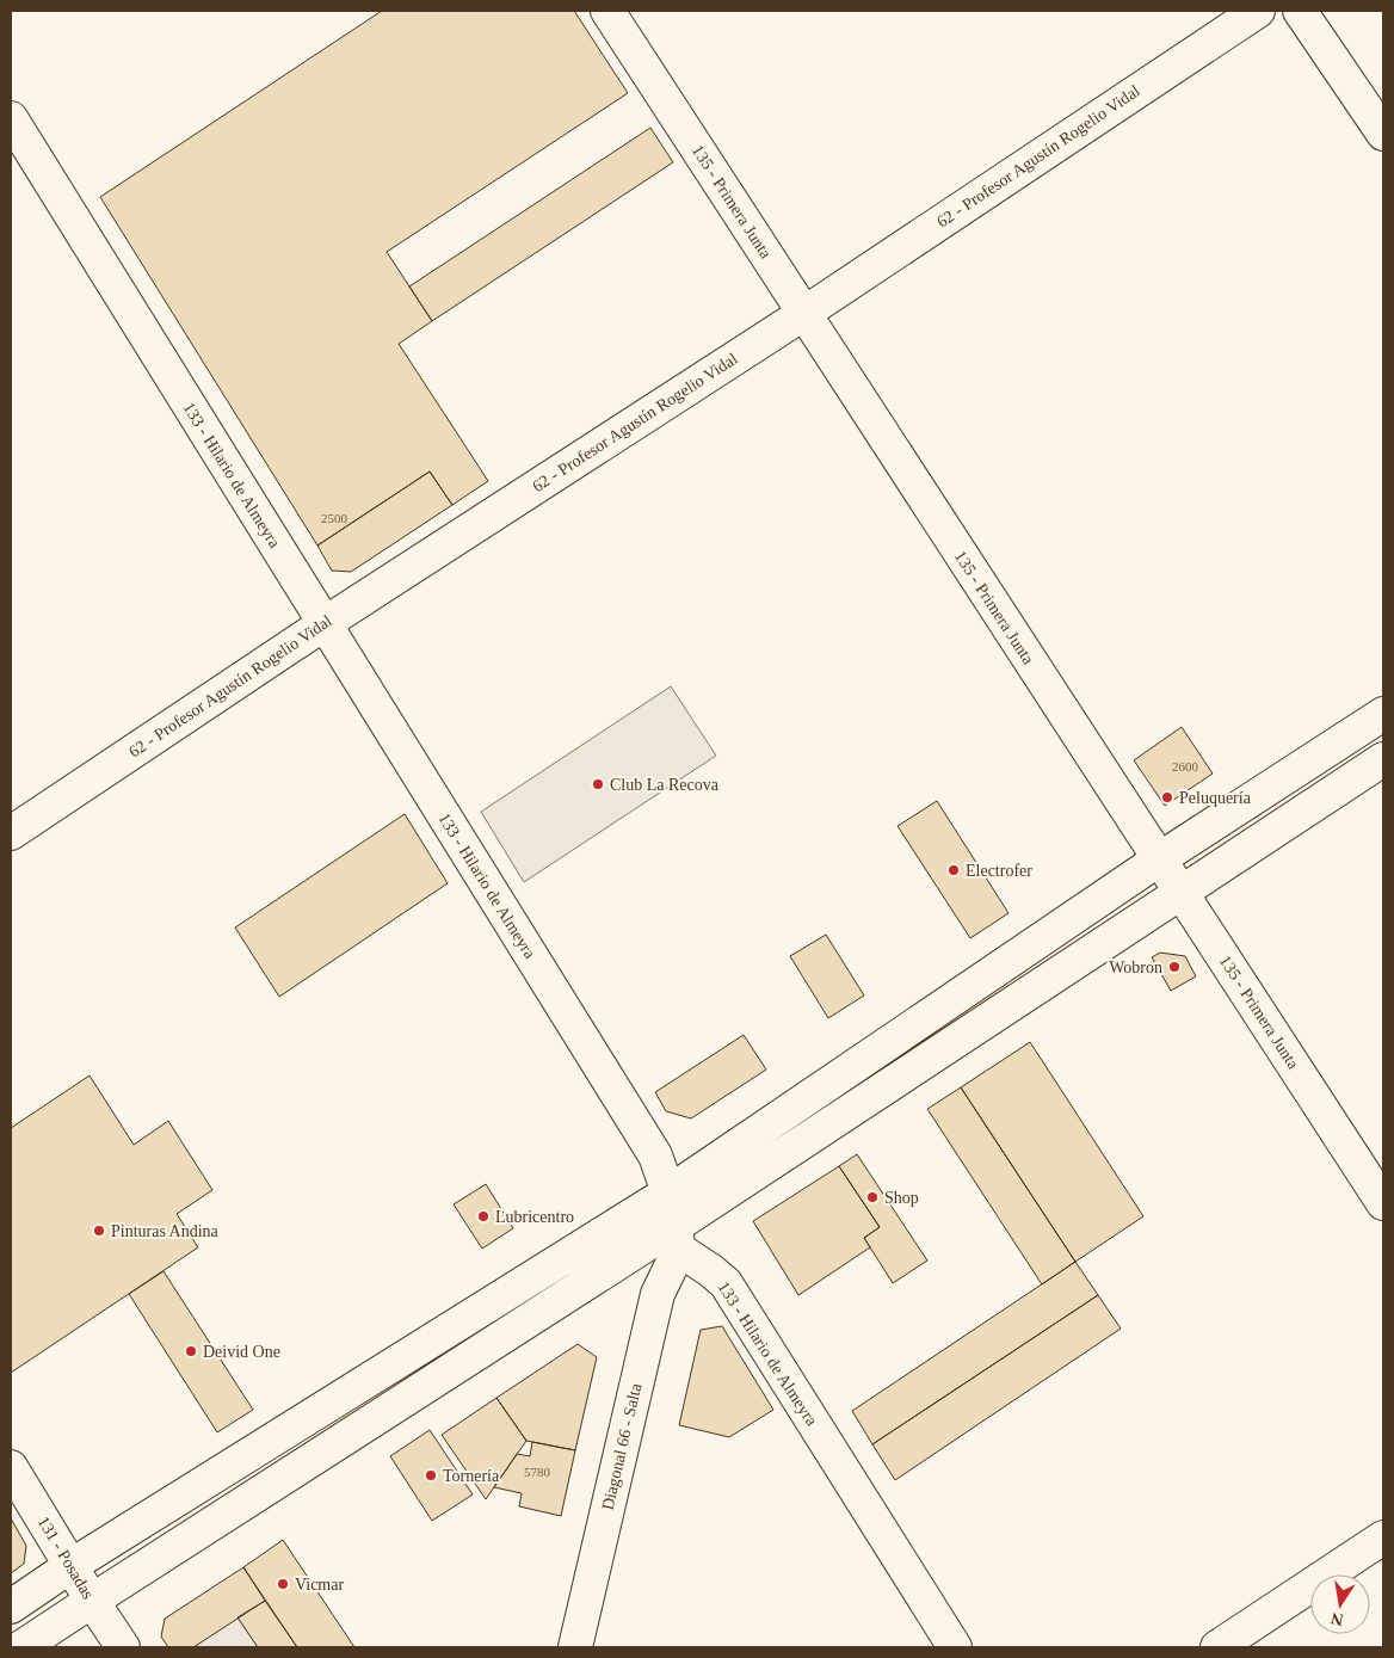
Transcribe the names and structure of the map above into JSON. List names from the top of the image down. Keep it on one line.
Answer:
{"streets":{"street":["62 - Profesor Agustín Rogelio Vidal","135 - Primera Junta","133 - Hilario de Almeyra","Diagonal 66 - Salta","131 - Posadas"]},"crossings":[["62 - Profesor Agustín Rogelio Vidal","135 - Primera Junta"],["62 - Profesor Agustín Rogelio Vidal","133 - Hilario de Almeyra"],["133 - Hilario de Almeyra","Diagonal 66 - Salta"]],"places":["Club La Recova","Peluquería","Electrofer","Wobron","Shop","Lubricentro","Pinturas Andina","Deivid One","Tornería","Vicmar"],"house_numbers":["2500","2600","5780"],"north":"bottom"}
